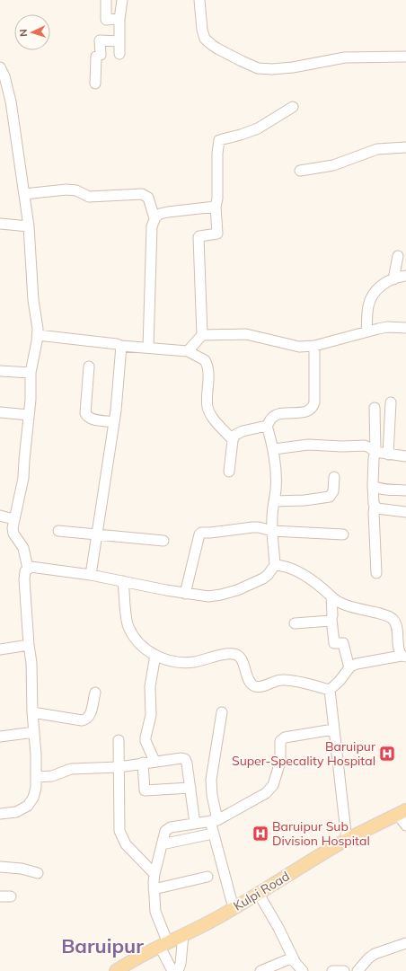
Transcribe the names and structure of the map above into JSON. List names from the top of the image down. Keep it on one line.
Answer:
{"streets":{"main road":["Kulpi Road"]},"districts":["Baruipur"],"places":{"hospital":["Baruipur Super-Specality Hospital","Baruipur Sub Division Hospital"]},"north":"left"}
